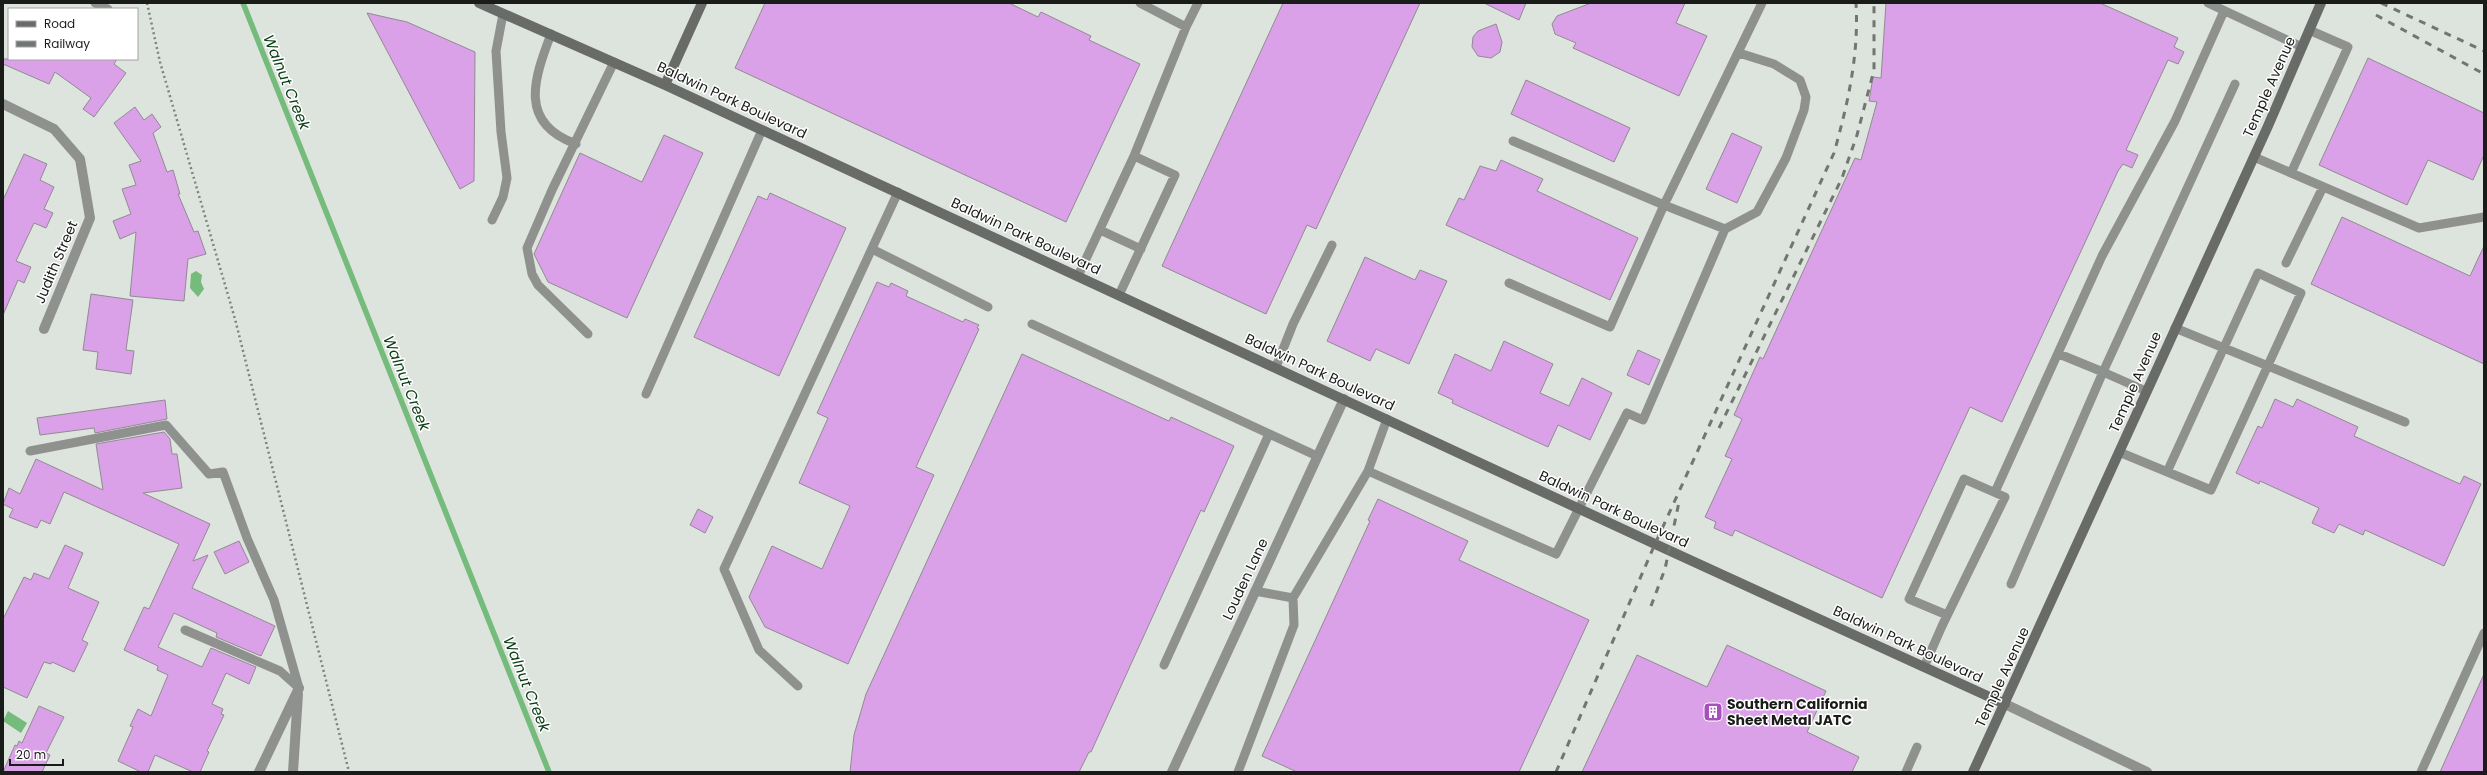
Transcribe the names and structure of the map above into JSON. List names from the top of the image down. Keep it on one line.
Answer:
{"streets":{"main road":["Temple Avenue","Baldwin Park Boulevard"],"street":["Judith Street","Louden Lane"]},"crossings":[["Temple Avenue","Baldwin Park Boulevard"],["Baldwin Park Boulevard","Louden Lane"]],"water":["Walnut Creek"],"places":{"building":["Southern California Sheet Metal JATC"]},"legend":["Road","Railway"],"scale_bar":"20 m"}
